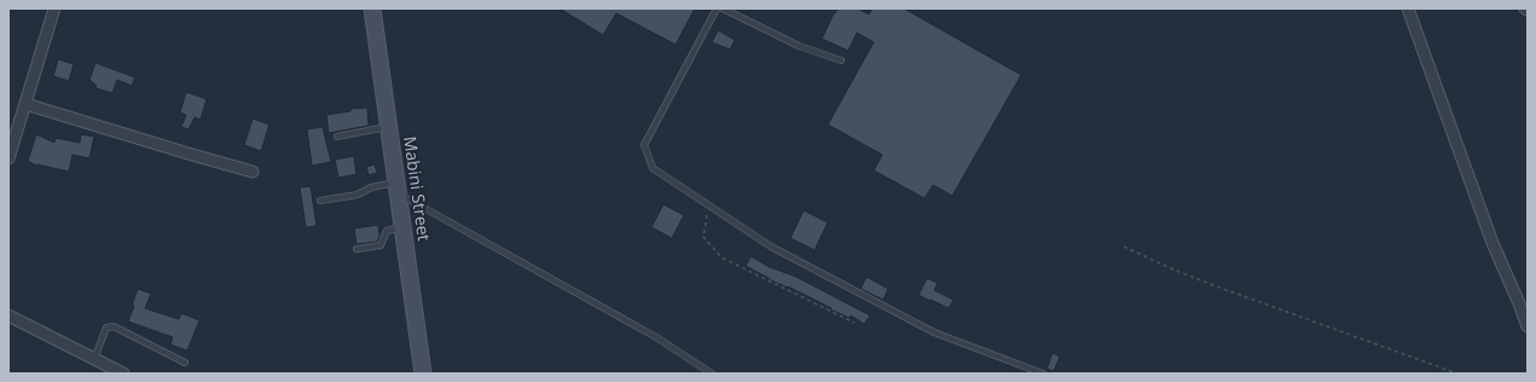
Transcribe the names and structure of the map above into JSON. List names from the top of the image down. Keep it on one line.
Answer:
{"streets":{"main road":["Mabini Street"]}}
